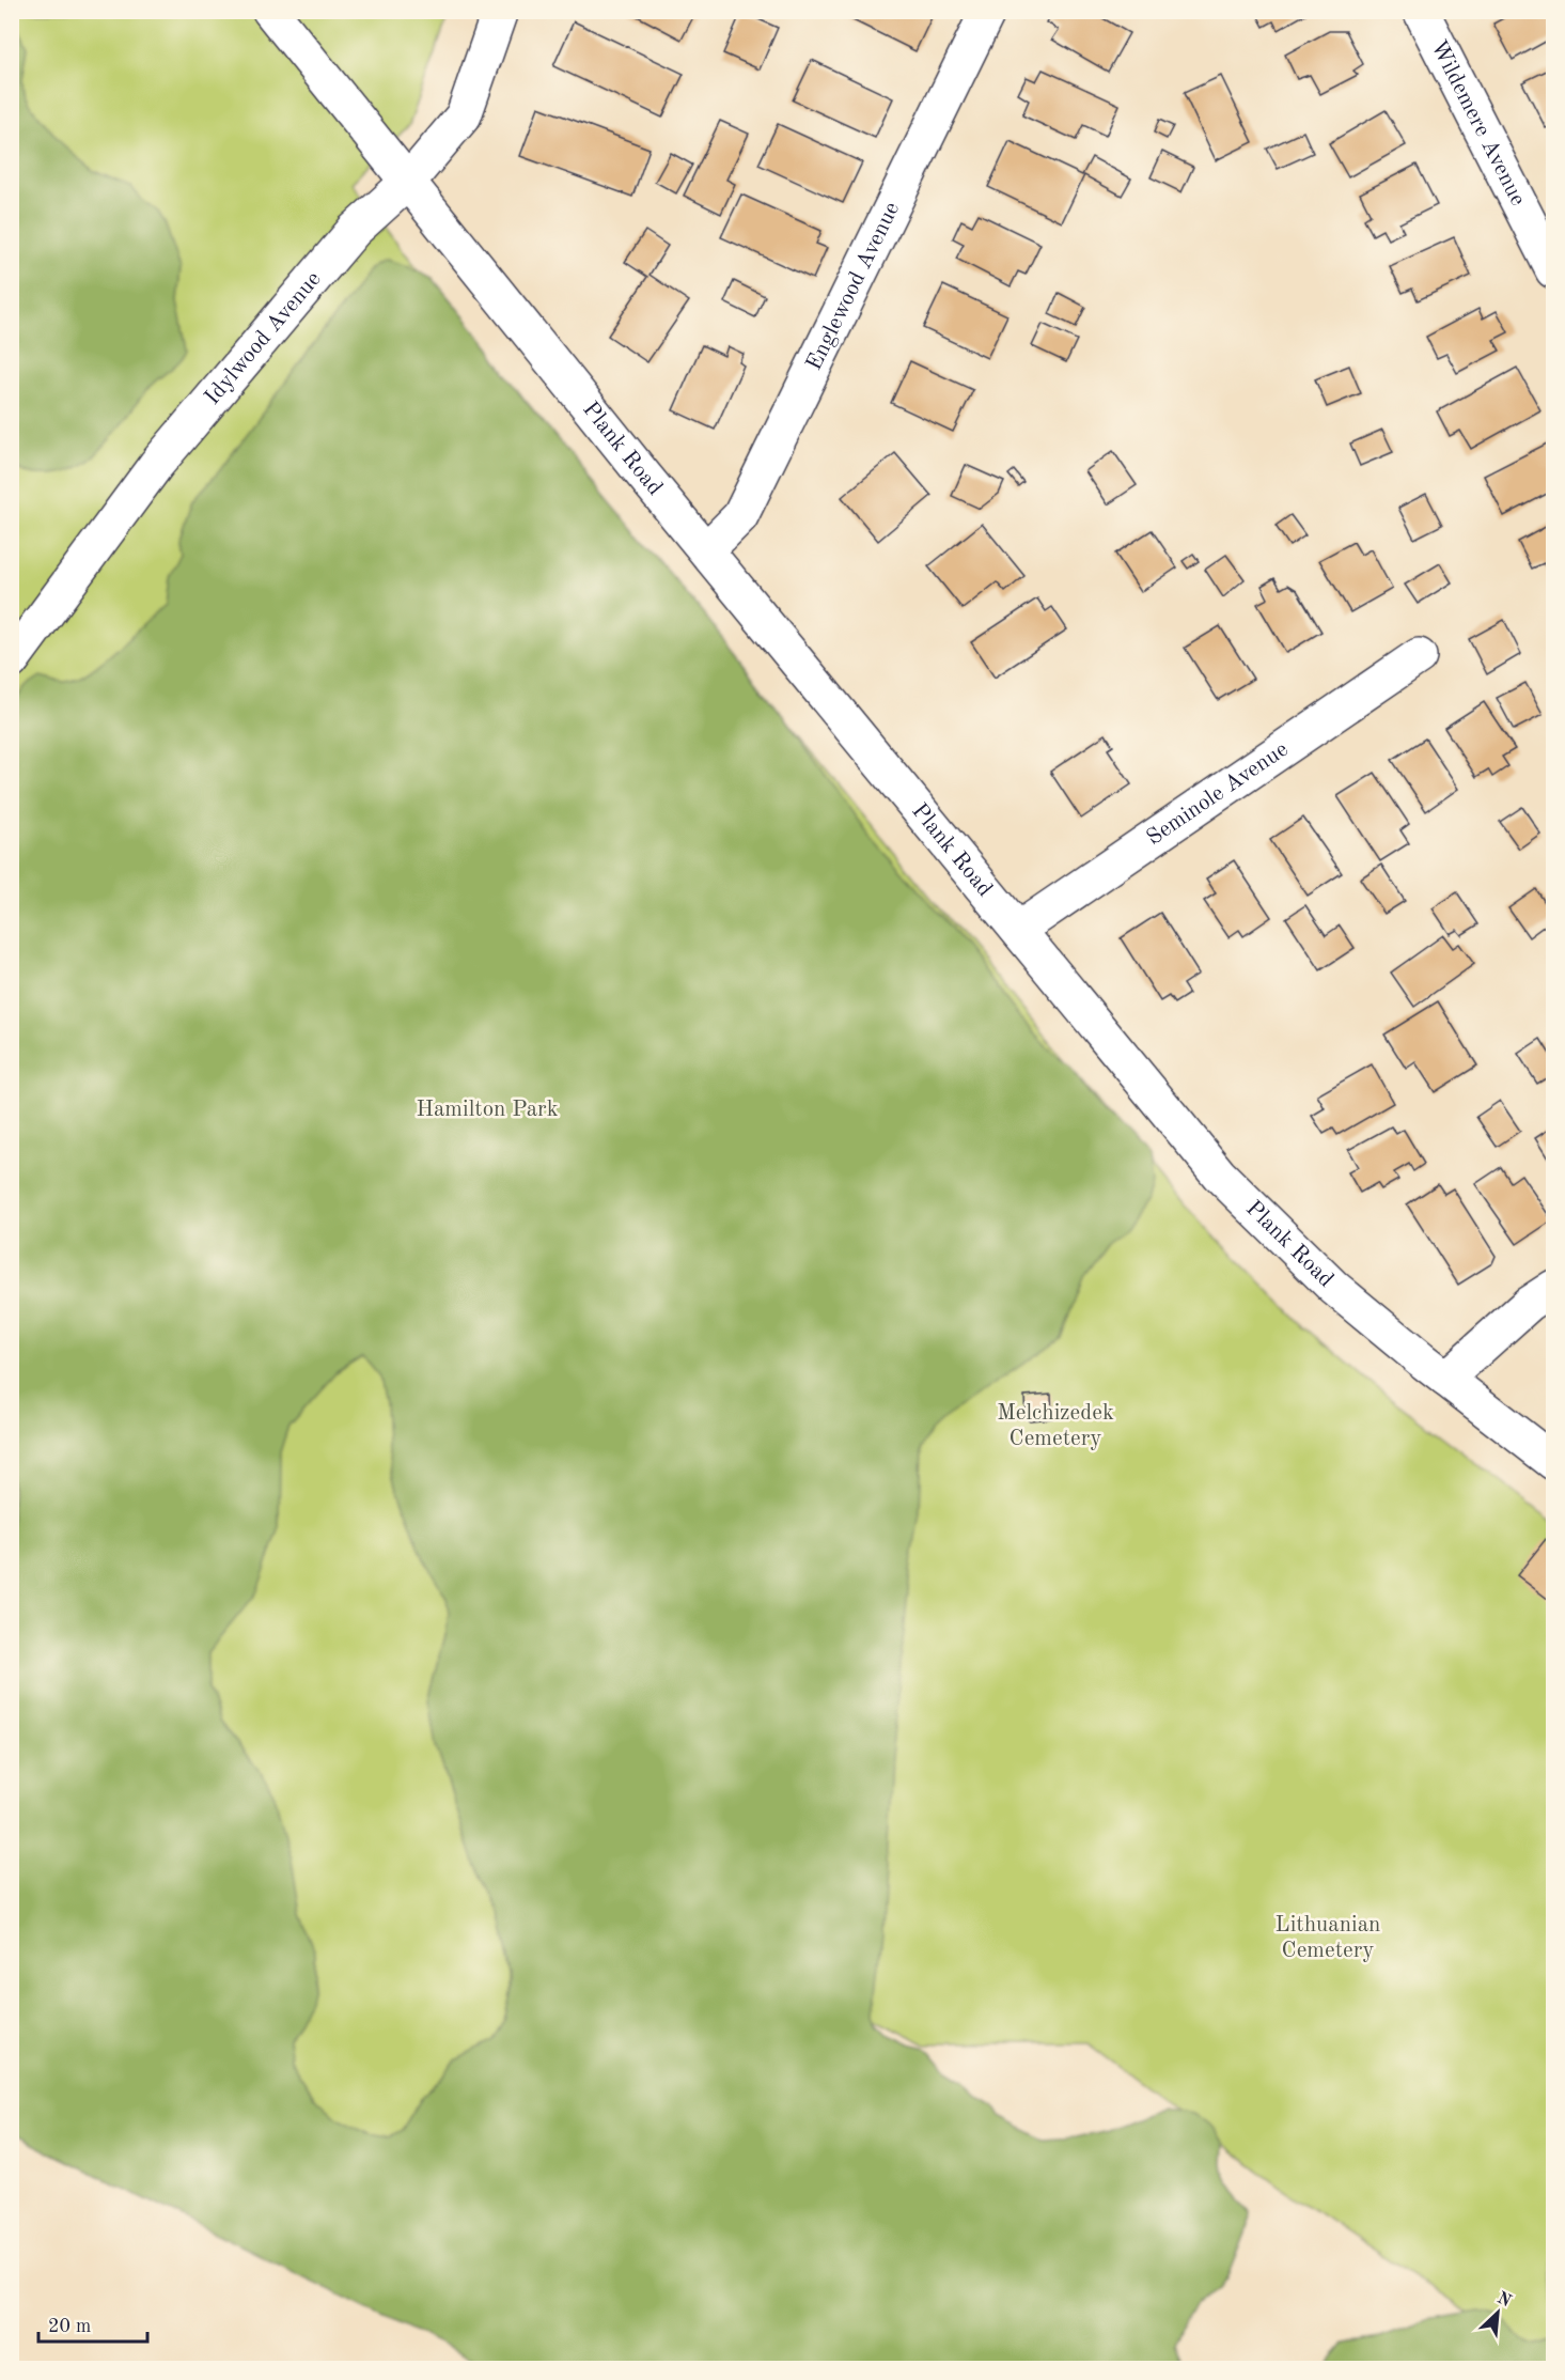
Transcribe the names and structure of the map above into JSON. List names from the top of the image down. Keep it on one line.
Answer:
{"streets":{"street":["Wildemere Avenue","Englewood Avenue","Idylwood Avenue","Plank Road","Seminole Avenue"]},"crossings":[["Englewood Avenue","Plank Road"],["Idylwood Avenue","Plank Road"],["Plank Road","Seminole Avenue"]],"parks":["Hamilton Park","Melchizedek Cemetery","Lithuanian Cemetery"],"scale_bar":"20 m","north":"top right"}
